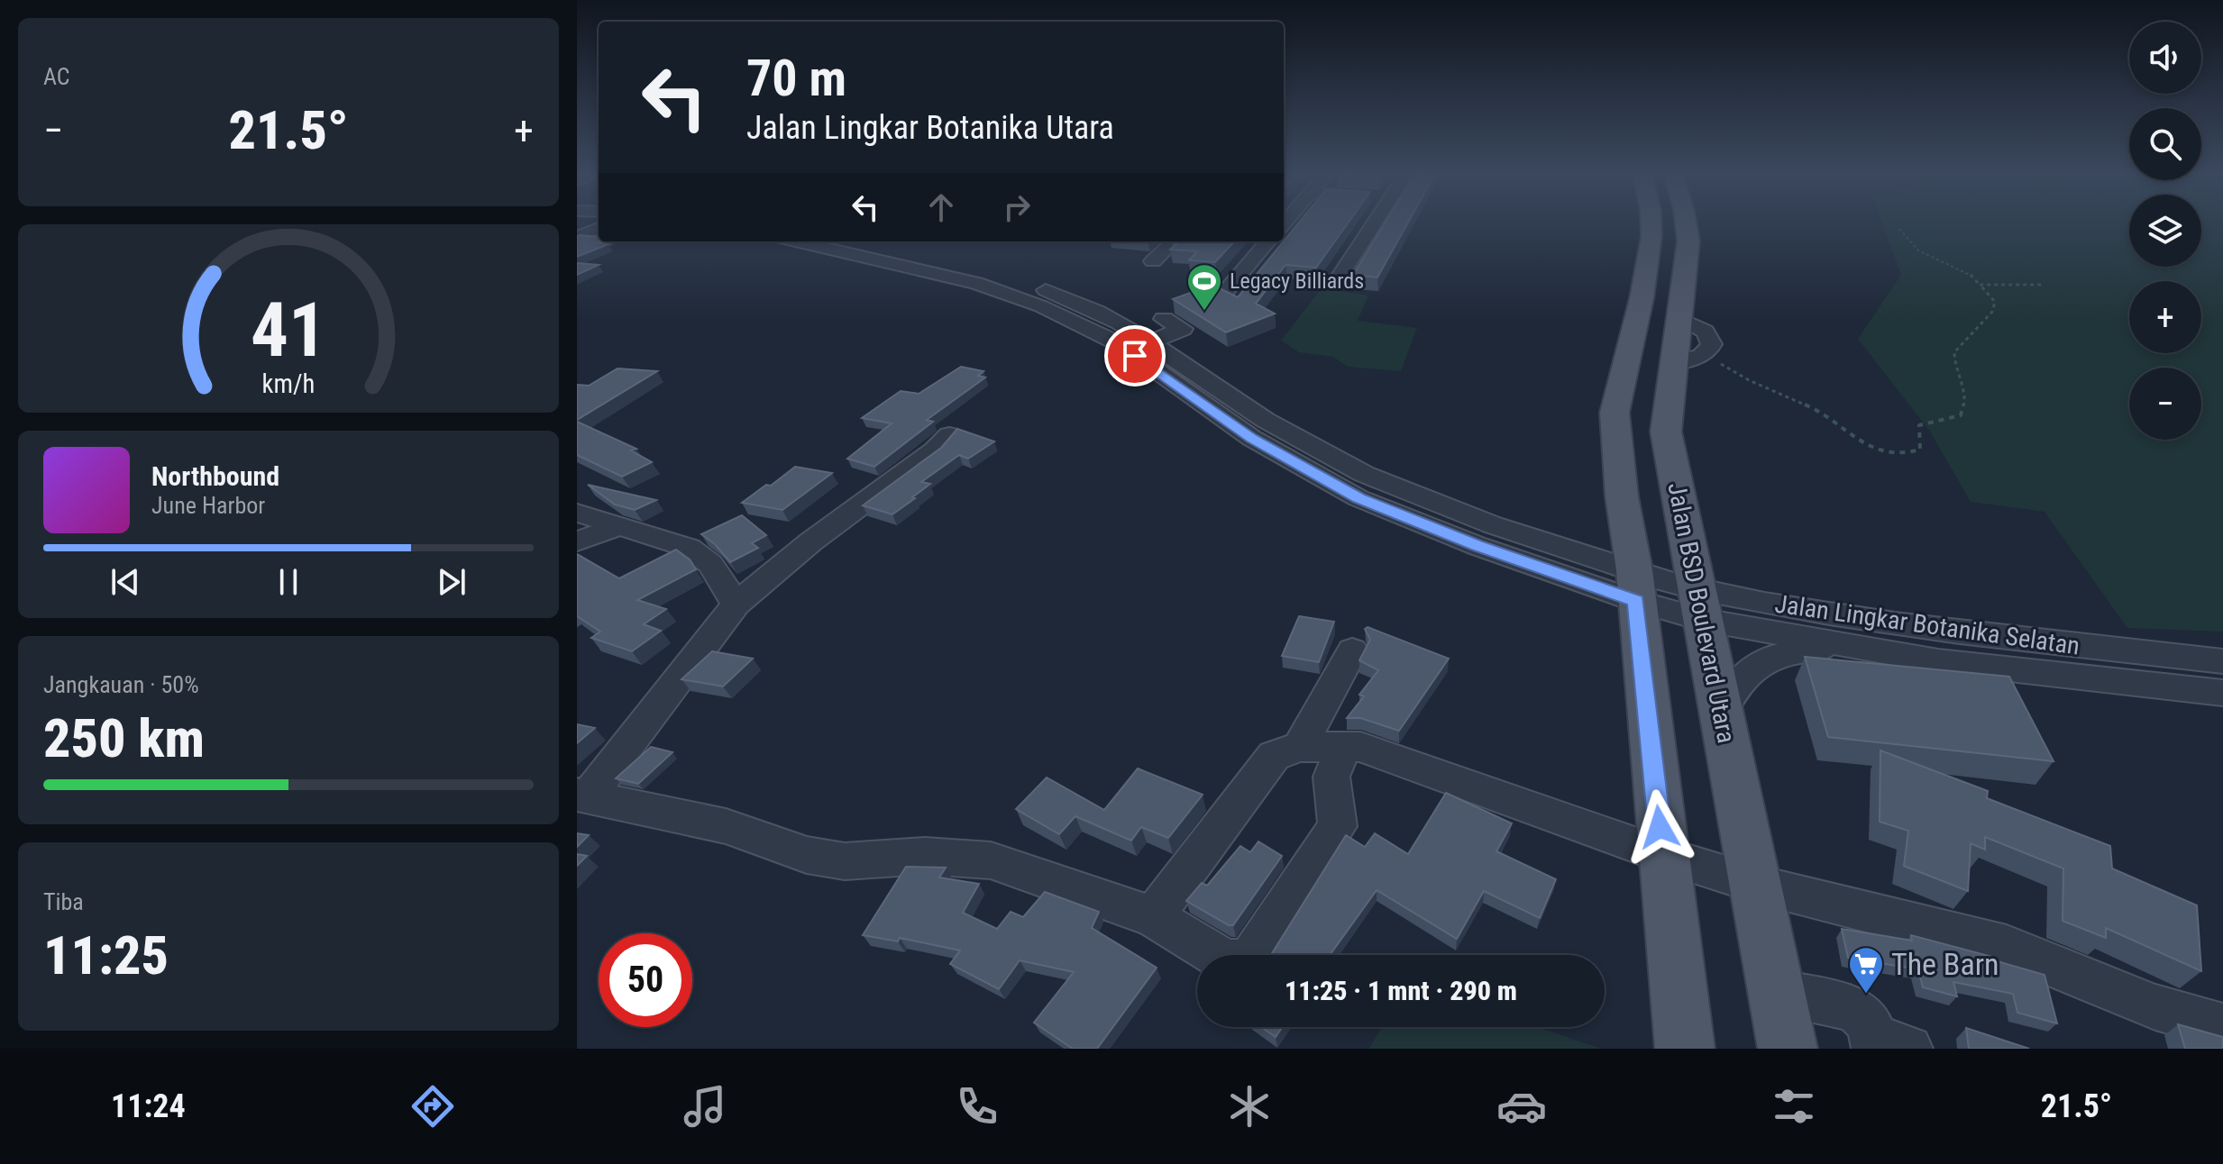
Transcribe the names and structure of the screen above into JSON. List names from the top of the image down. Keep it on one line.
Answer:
{"streets":{"main road":["Jalan BSD Boulevard Utara"],"street":["Jalan Lingkar Botanika Selatan"]},"crossings":[["Jalan BSD Boulevard Utara","Jalan Lingkar Botanika Selatan"]],"places":{"sports":["Legacy Billiards"],"supermarket":["The Barn"]},"page":{"tile":["AC",["Jangkauan · 50%","250 km"],["Tiba","11:25"]],"map_buttons":["+","−"],"turn":["70 m","Jalan Lingkar Botanika Utara"],"heat":["−","21.5°","+"],"song":["Northbound","June Harbor"],"limit":"50","trip":"11:25 · 1 mnt · 290 m","tabs":["11:24","21.5°"],"gauge":["41","km/h"]}}
